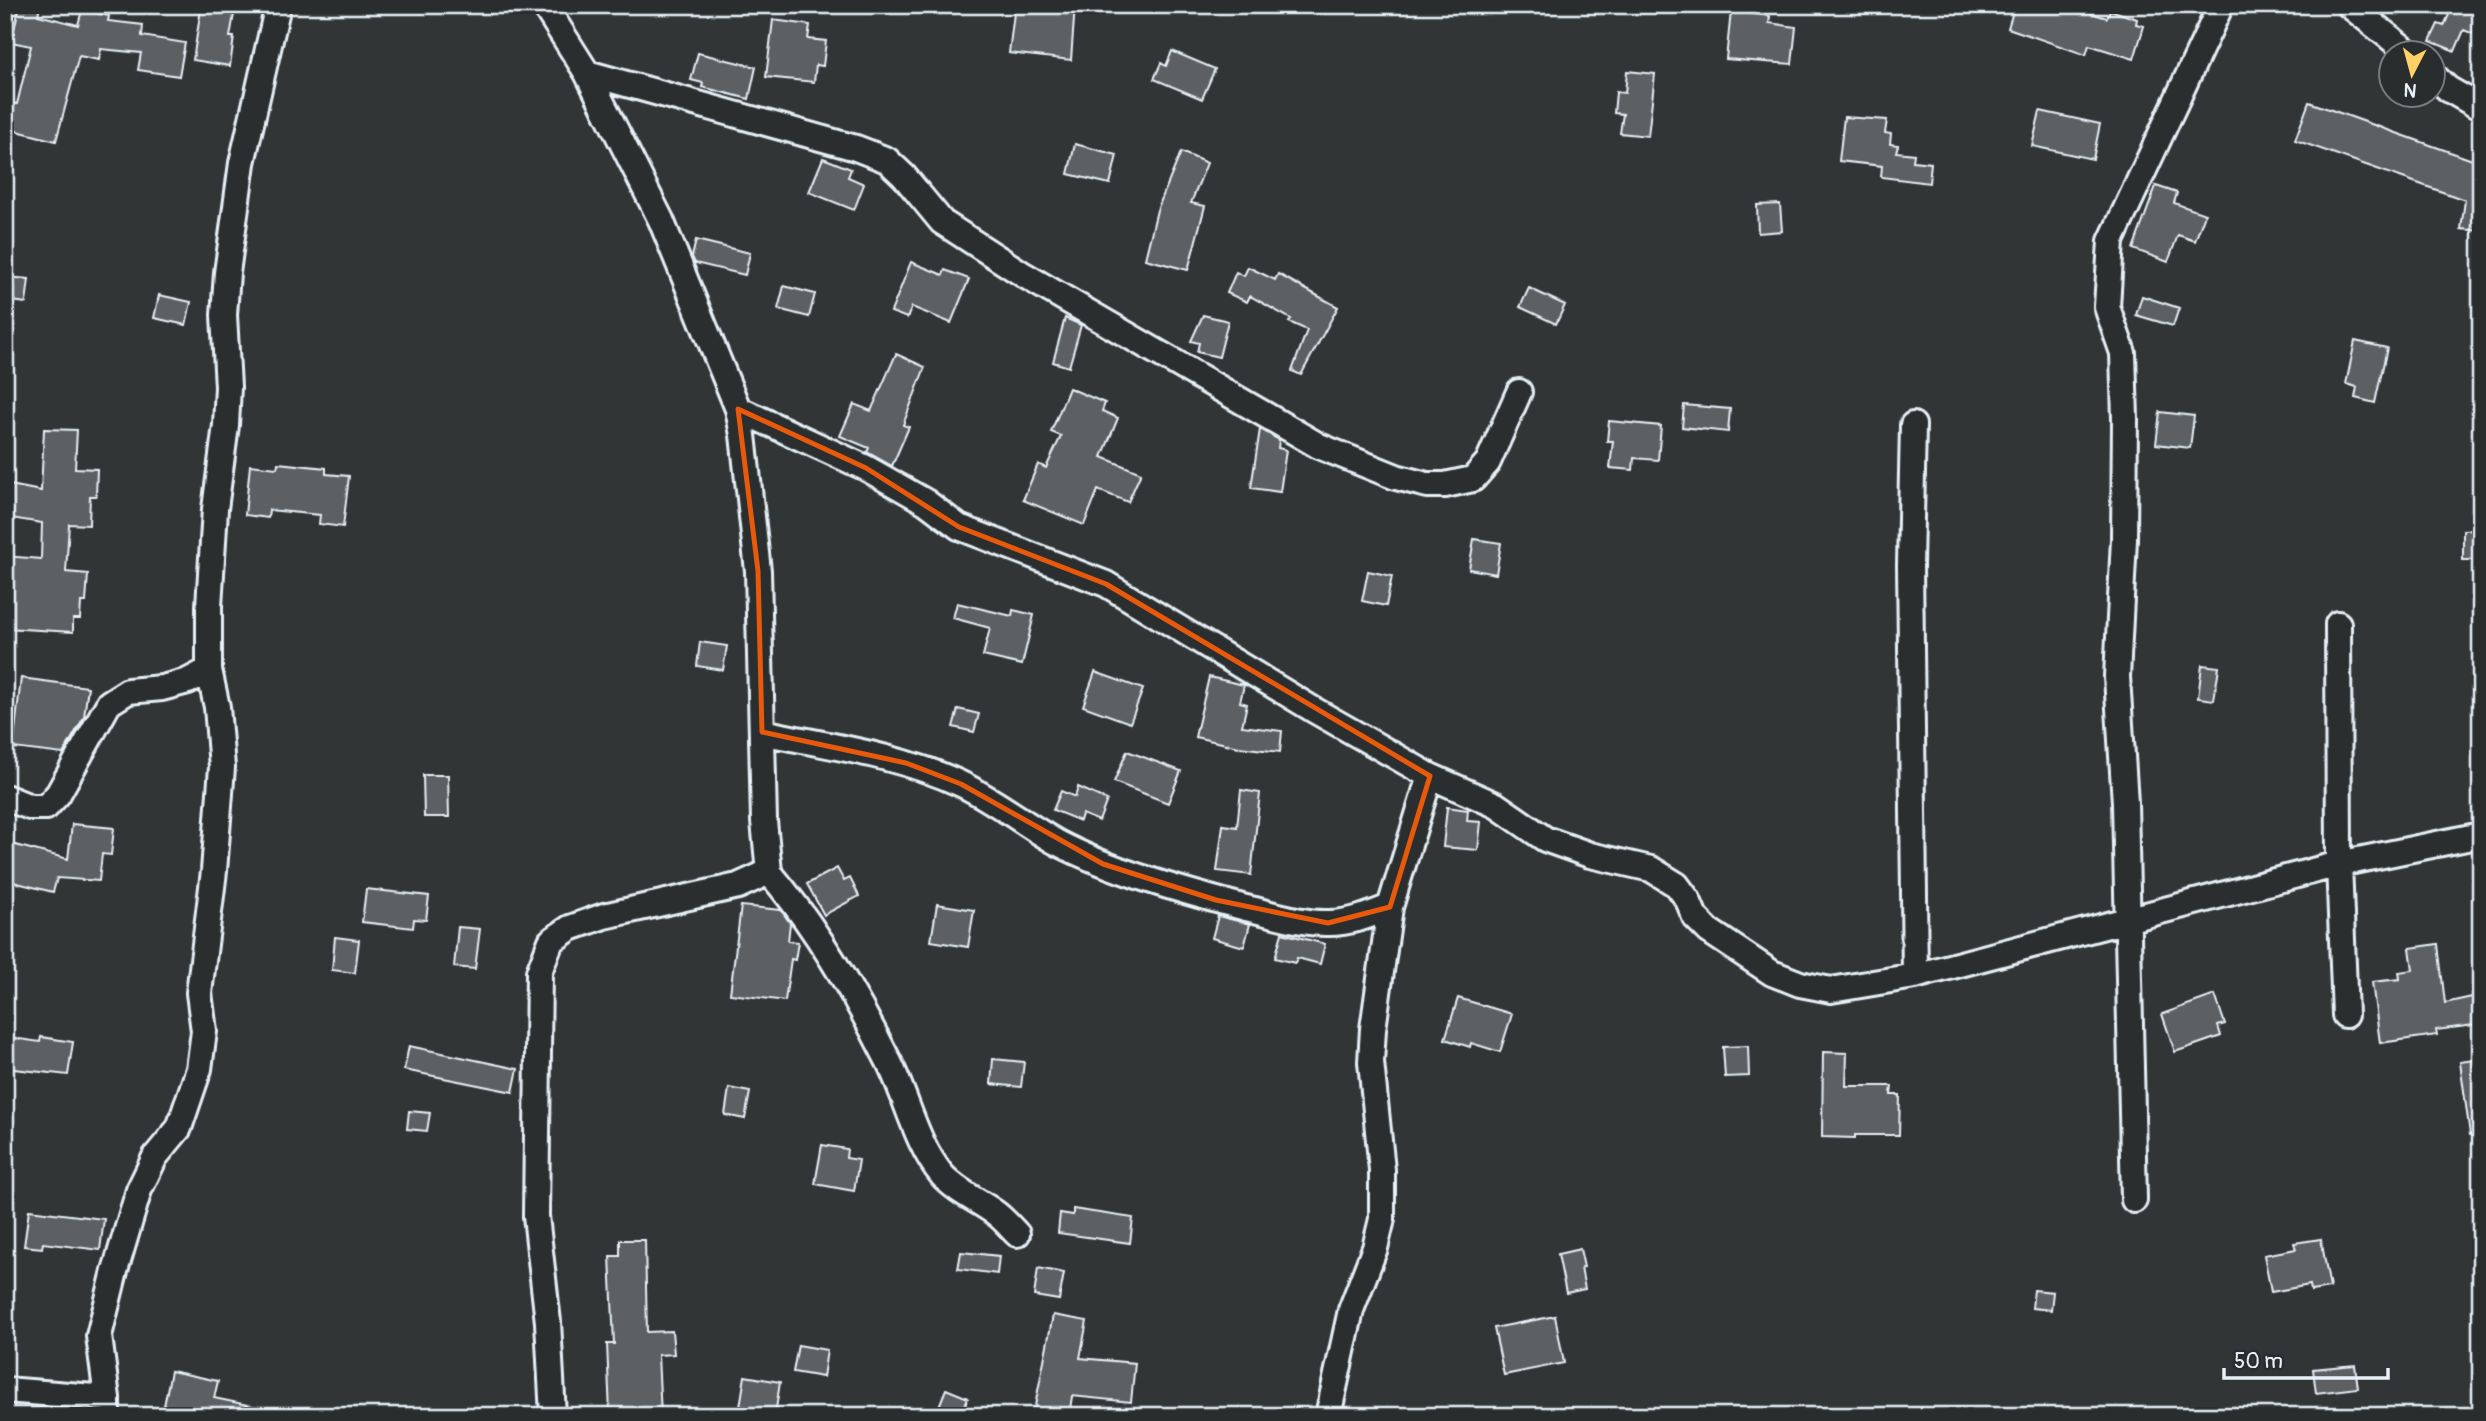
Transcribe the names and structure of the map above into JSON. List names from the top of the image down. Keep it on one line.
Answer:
{"scale_bar":"50 m","north":"bottom"}
